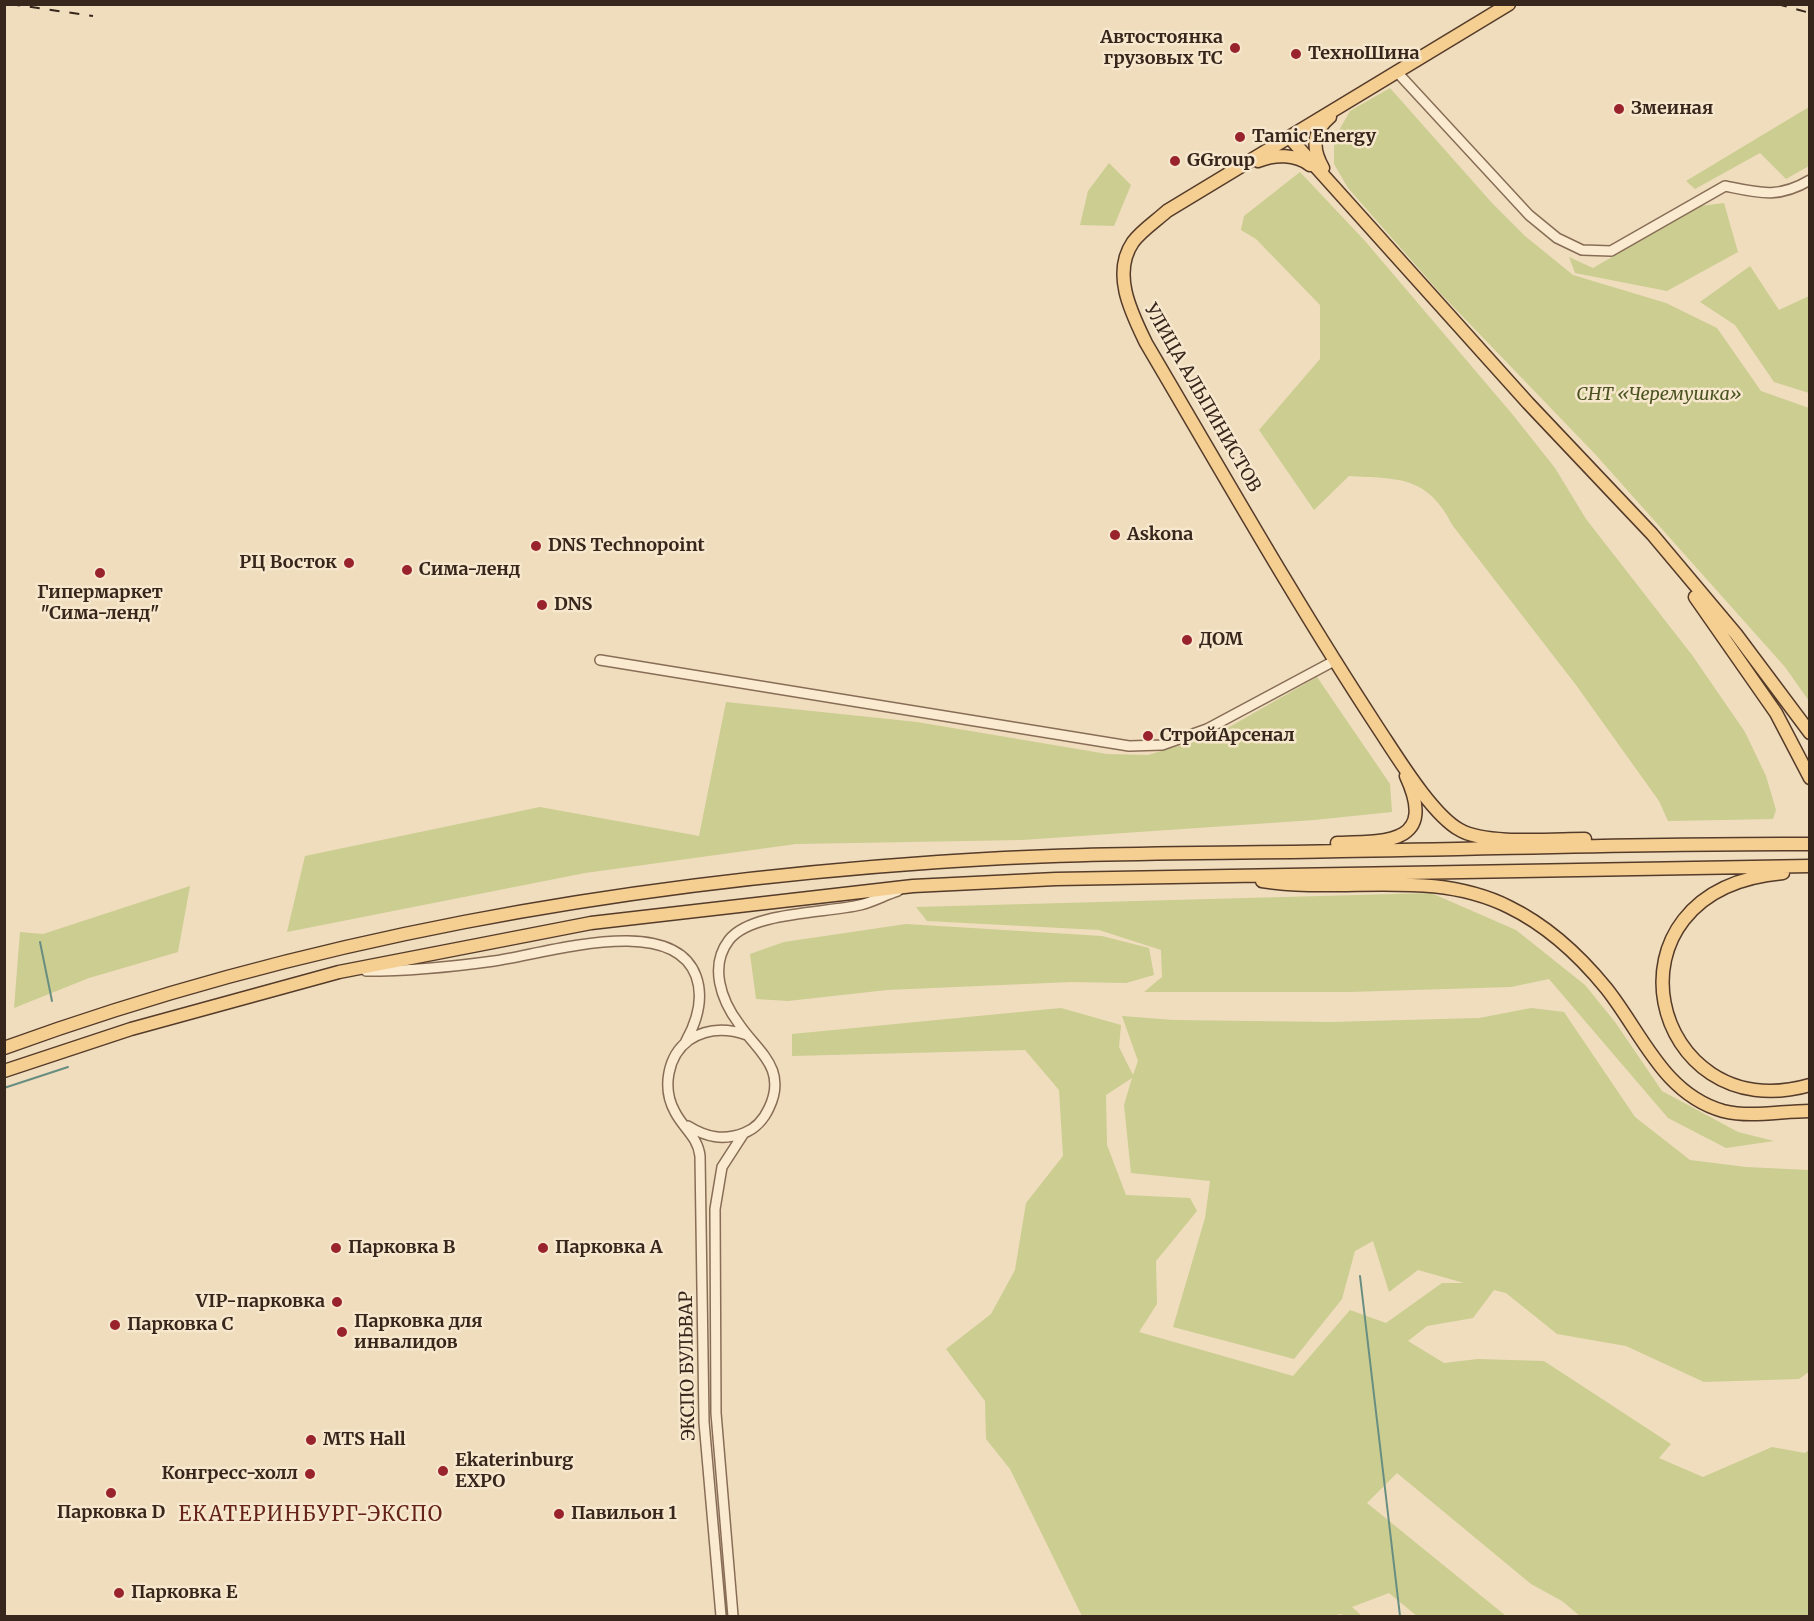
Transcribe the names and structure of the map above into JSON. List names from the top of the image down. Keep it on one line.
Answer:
{"streets":{"main road":["УЛИЦА АЛЬПИНИСТОВ"],"street":["ЭКСПО БУЛЬВАР"]},"districts":["ЕКАТЕРИНБУРГ-ЭКСПО"],"parks":["СНТ «Черемушка»"],"places":["Автостоянка грузовых ТС","ТехноШина","Змеиная","Tamic Energy","GGroup","Askona","DNS Technopoint","РЦ Восток","Сима-ленд","Гипермаркет \"Сима-ленд\"","DNS","ДОМ","СтройАрсенал","Парковка B","Парковка A","VIP-парковка","Парковка C","Парковка для инвалидов","MTS Hall","Ekaterinburg EXPO","Конгресс-холл","Парковка D","Павильон 1","Парковка E"]}
